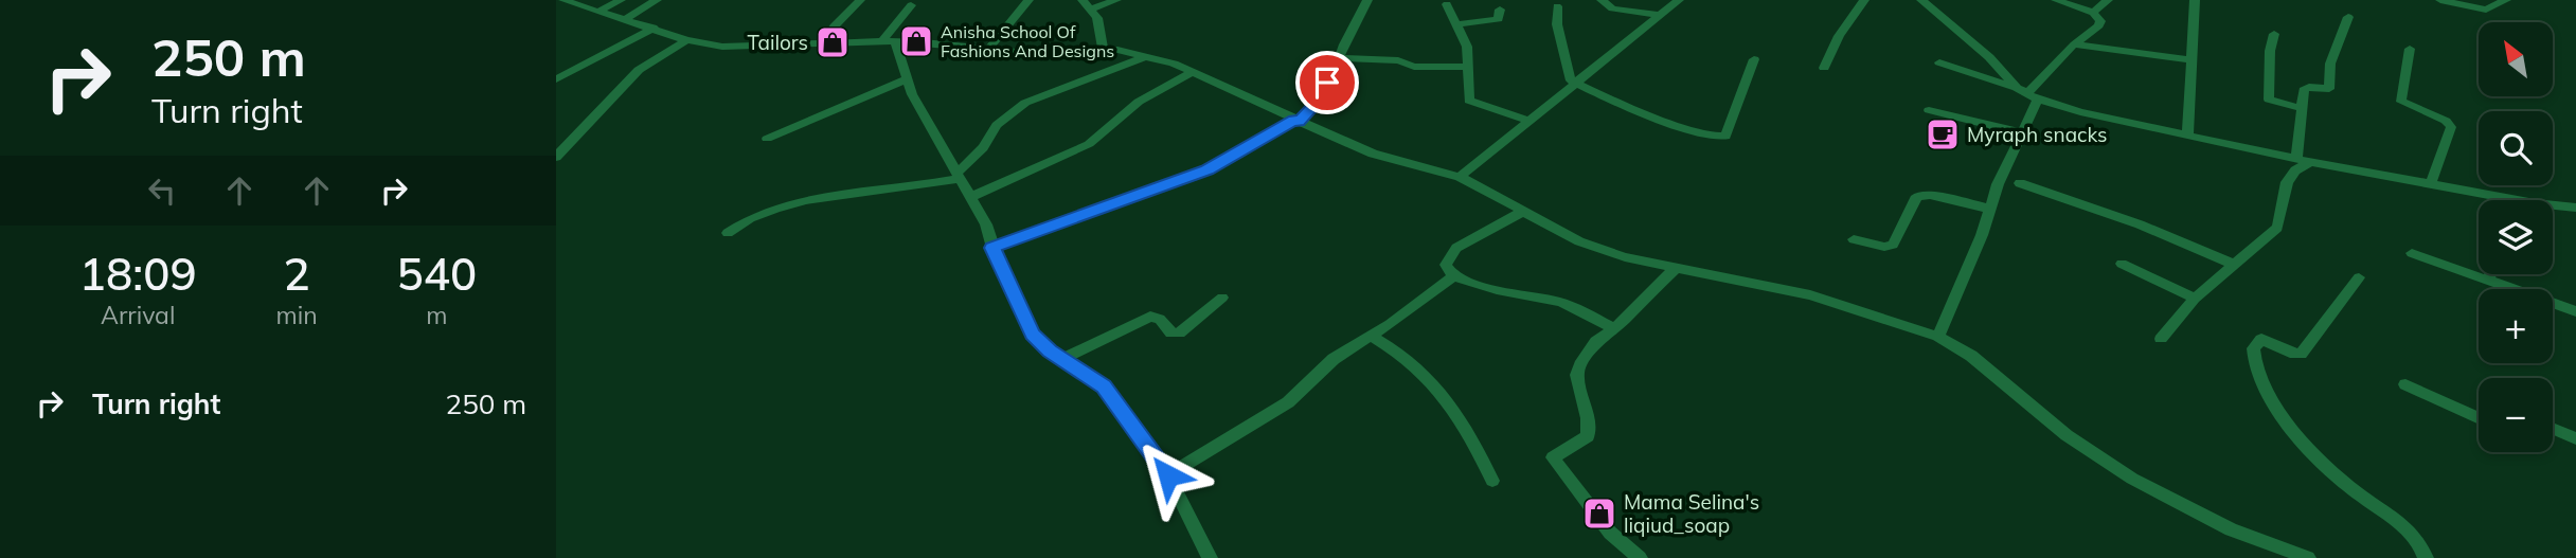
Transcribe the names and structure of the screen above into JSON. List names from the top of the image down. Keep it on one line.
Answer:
{"places":{"shop":["Anisha School Of Fashions And Designs","Tailors","Mama Selina's liqiud_soap"],"cafe":["Myraph snacks"]},"north":"top left","page":{"turn":["250 m","Turn right"],"map_buttons":["+","−"],"eta":["18:09","Arrival","2","min","540","m"],"list":[{"name":"Turn right","value":"250 m"}]}}
